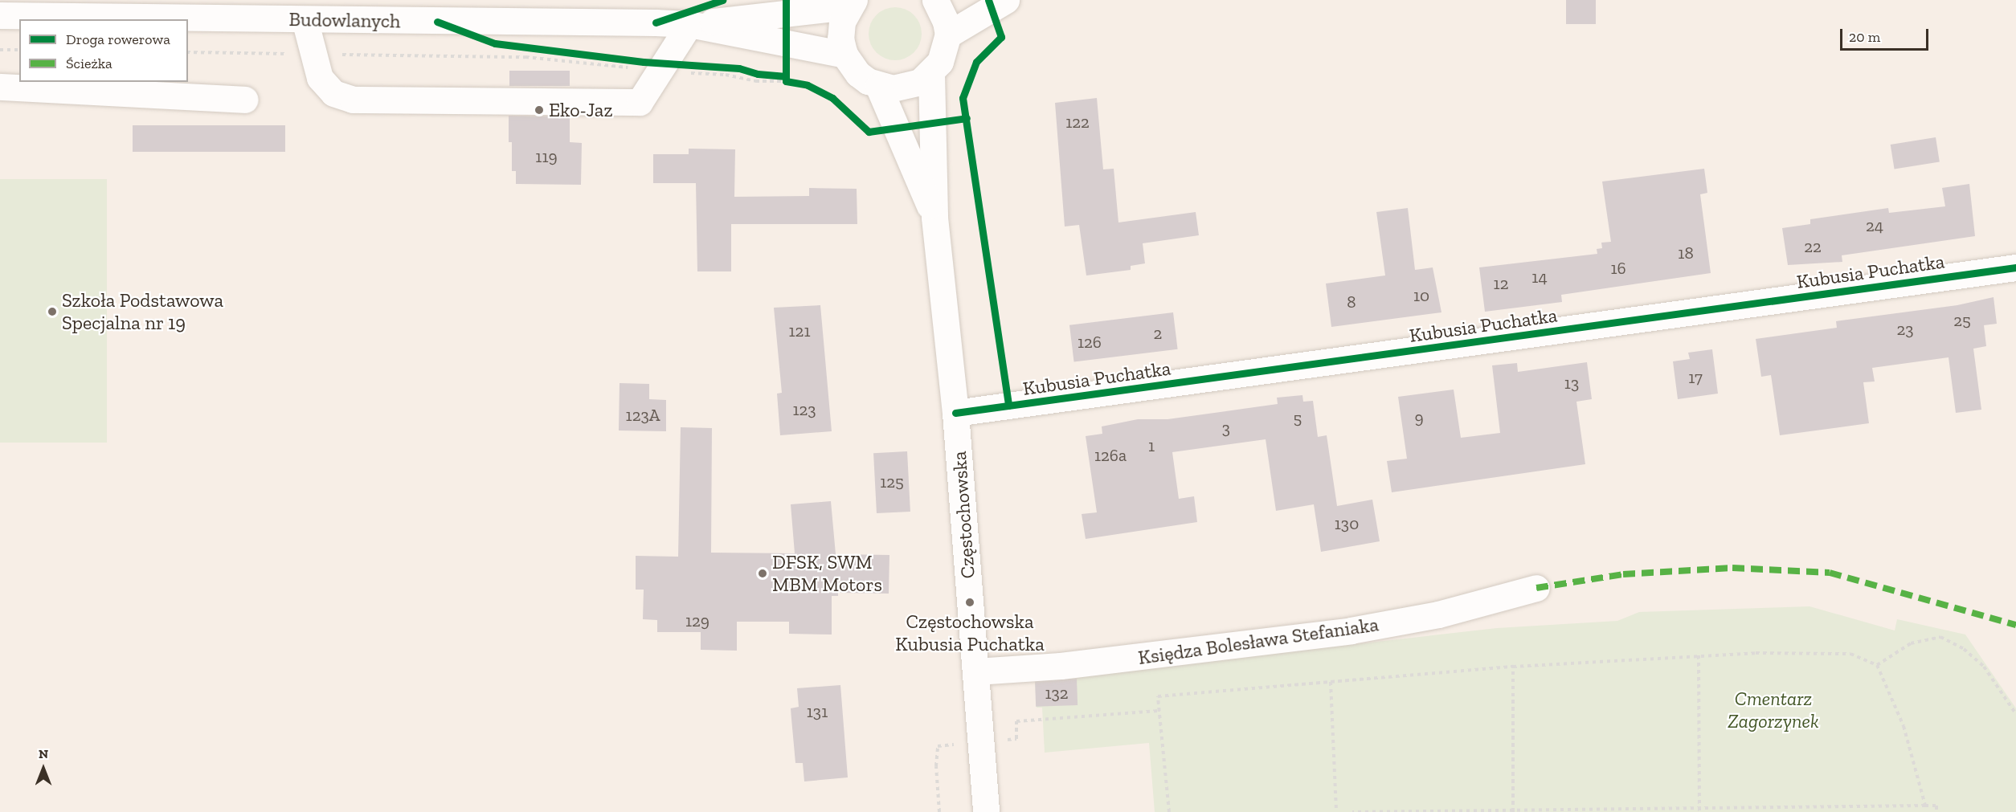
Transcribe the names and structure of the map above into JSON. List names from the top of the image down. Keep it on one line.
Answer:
{"streets":{"street":["Budowlanych","Kubusia Puchatka","Częstochowska","Księdza Bolesława Stefaniaka"]},"crossings":[["Kubusia Puchatka","Częstochowska"],["Częstochowska","Księdza Bolesława Stefaniaka"]],"parks":["Cmentarz Zagorzynek"],"places":["Eko-Jaz","Szkoła Podstawowa Specjalna nr 19","DFSK, SWM MBM Motors","Częstochowska Kubusia Puchatka"],"house_numbers":["122","119","24","22","18","16","14","12","10","8","25","23","121","2","126","17","13","123","123A","9","5","3","1","126a","125","130","129","132","131"],"legend":["Droga rowerowa","Ścieżka"],"scale_bar":"20 m","north":"top"}
